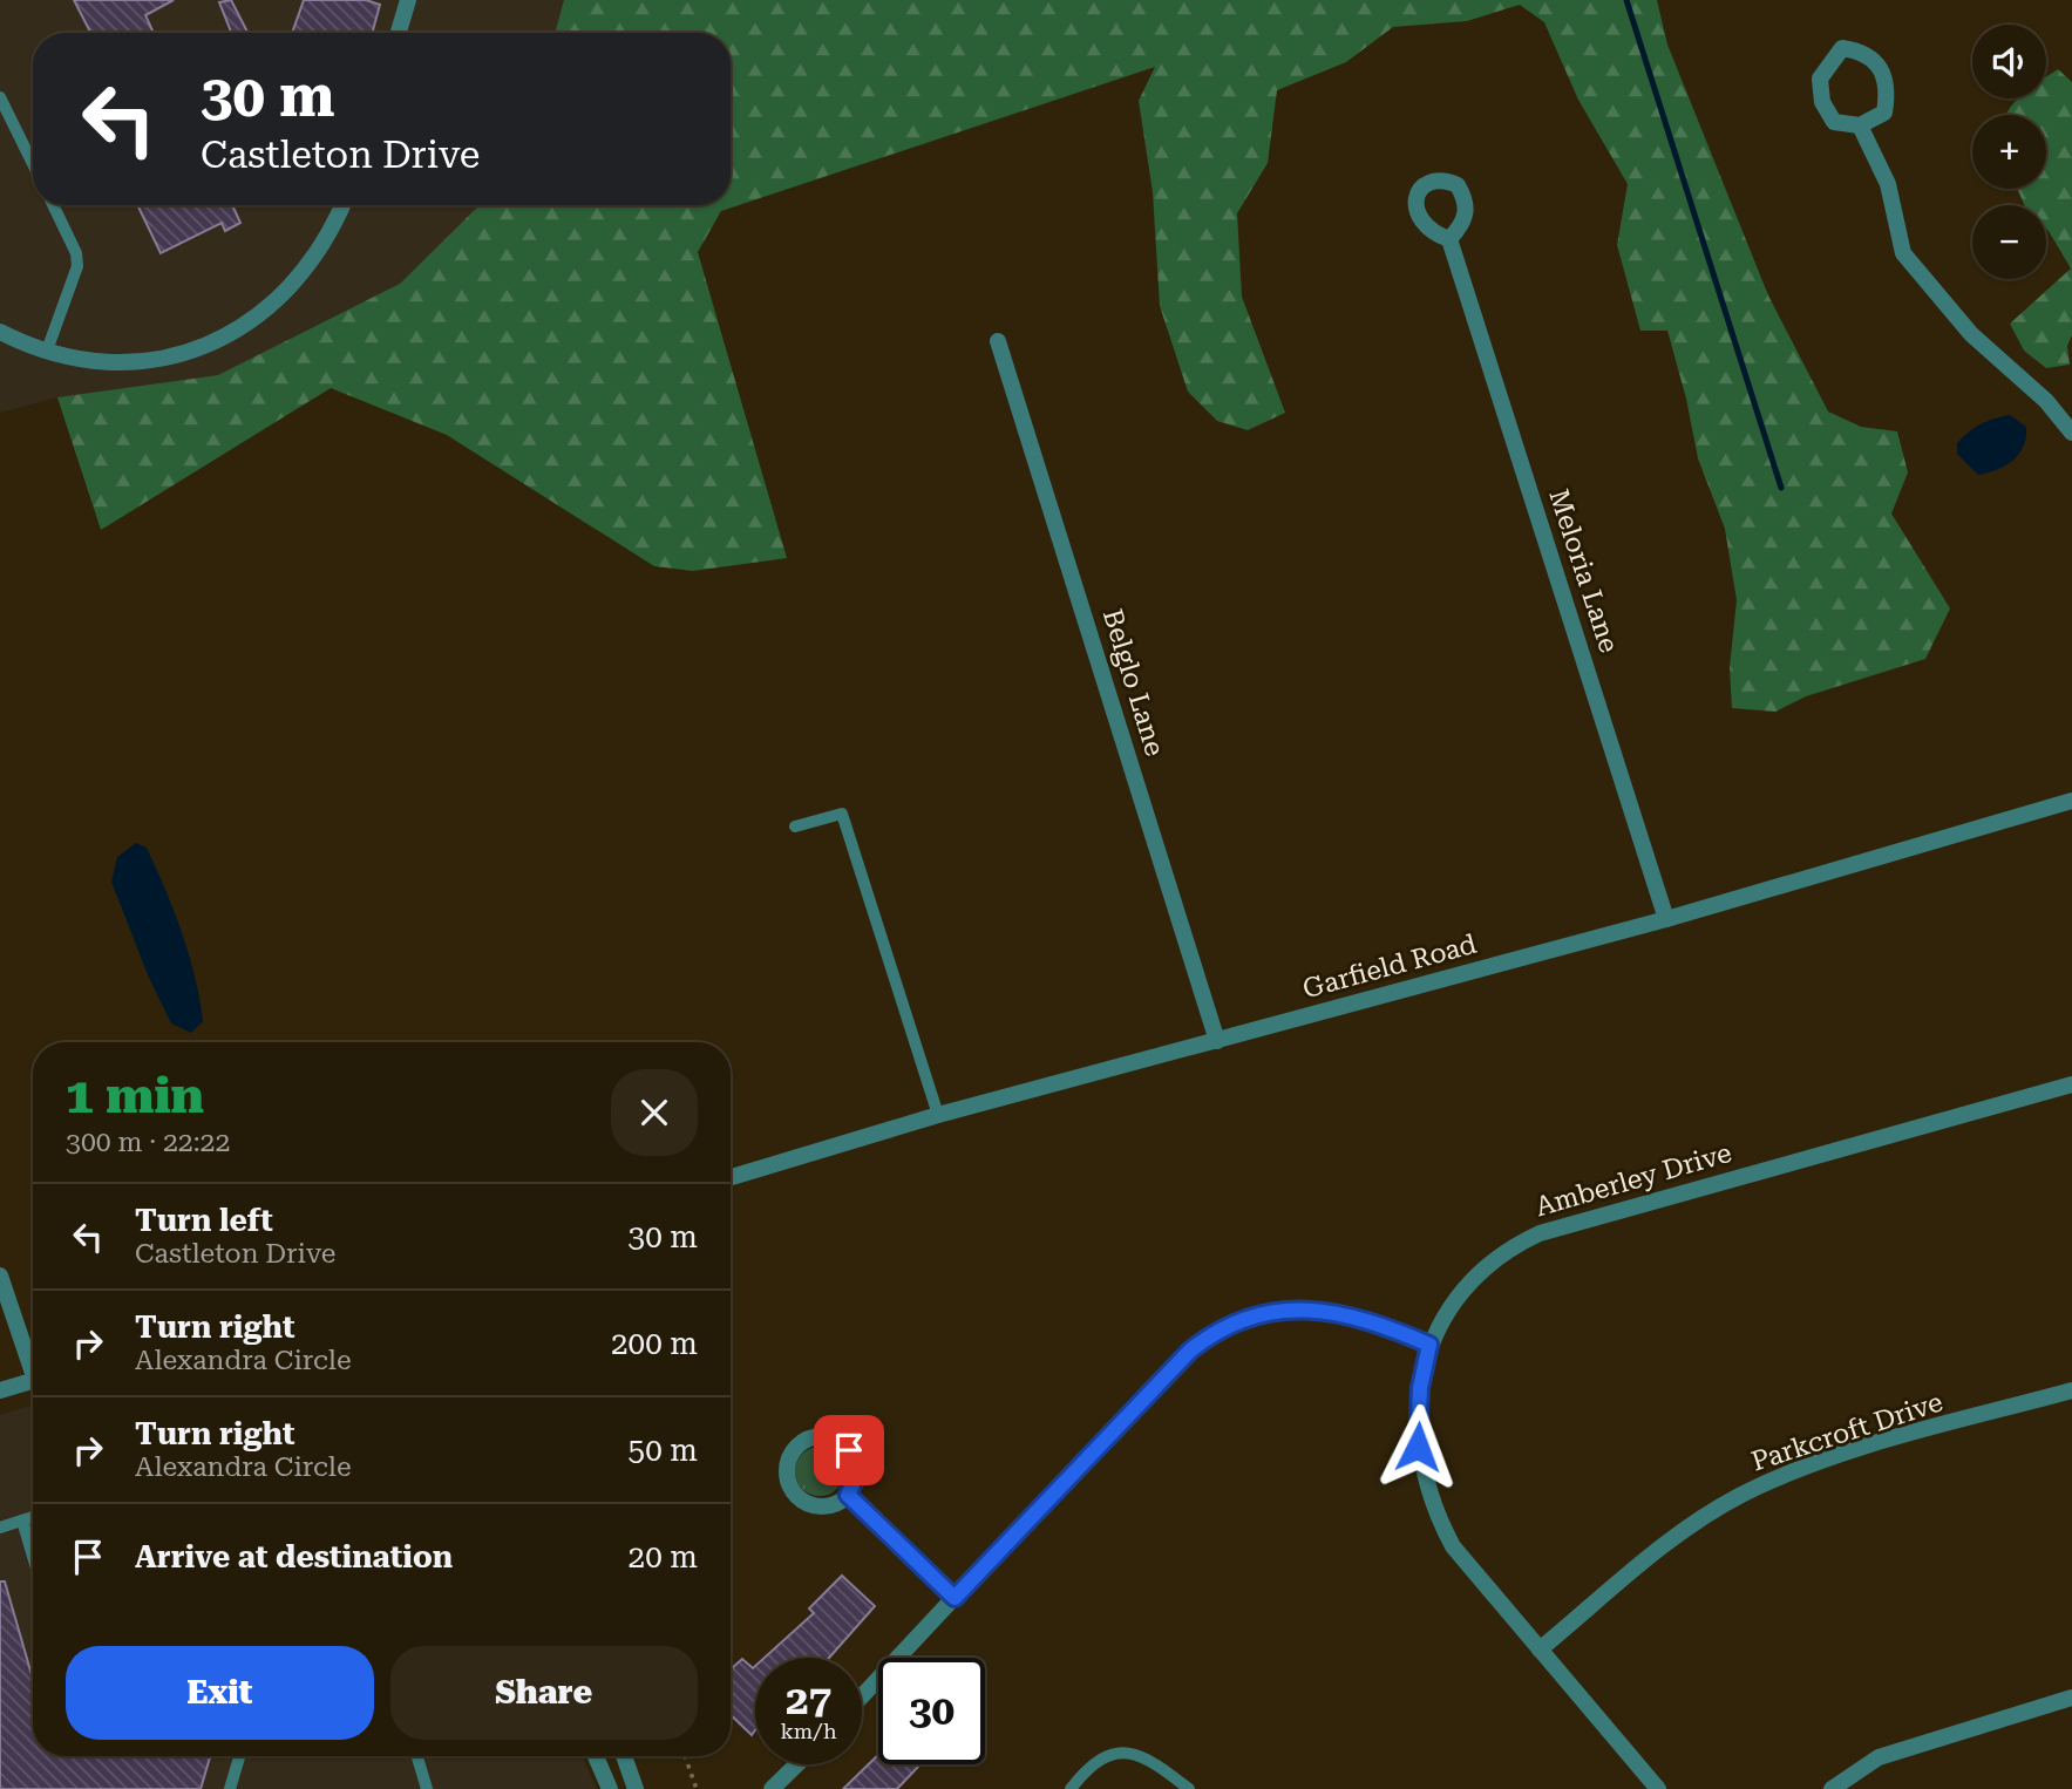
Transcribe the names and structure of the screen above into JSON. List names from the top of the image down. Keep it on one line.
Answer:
{"streets":{"street":["Meloria Lane","Belglo Lane","Garfield Road","Amberley Drive","Parkcroft Drive"]},"crossings":[["Meloria Lane","Garfield Road"],["Belglo Lane","Garfield Road"],["Amberley Drive","Parkcroft Drive"]],"page":{"map_buttons":["+","−"],"turn":["30 m","Castleton Drive"],"heading":["1 min","300 m · 22:22"],"list":[{"name":"Turn left","note":"Castleton Drive","value":"30 m"},{"name":"Turn right","note":"Alexandra Circle","value":"200 m"},{"name":"Turn right","note":"Alexandra Circle","value":"50 m"},{"name":"Arrive at destination","value":"20 m"}],"buttons":["Exit","Share"],"speed":"27 km/h","limit":"30"}}
